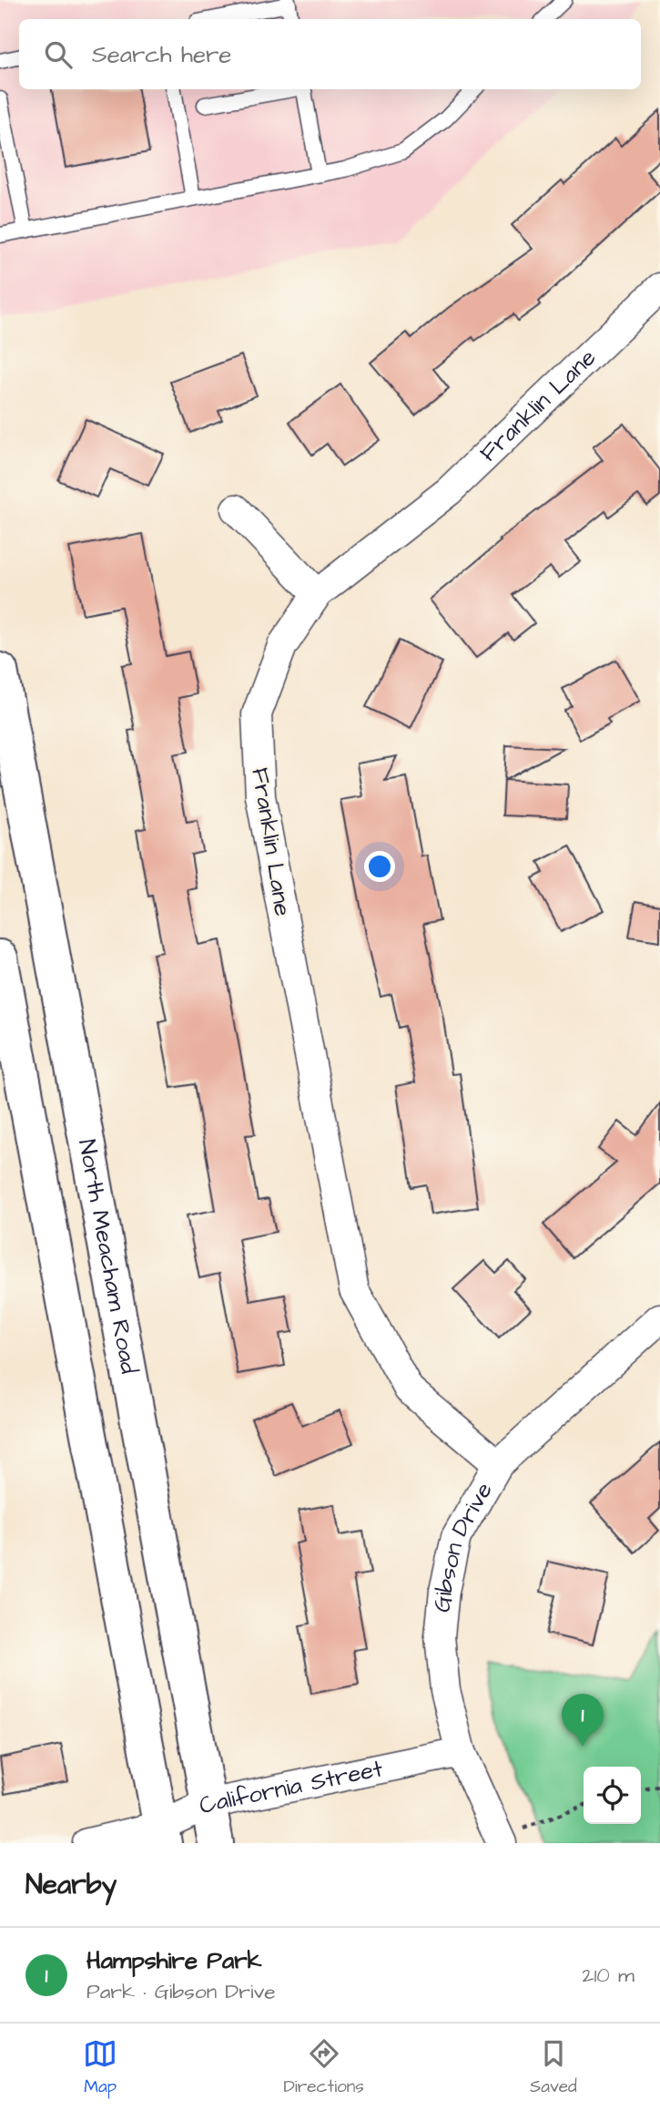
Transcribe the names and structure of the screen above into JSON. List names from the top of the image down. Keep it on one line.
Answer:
{"streets":{"main road":["North Meacham Road"],"street":["Franklin Lane","Gibson Drive","California Street"]},"crossings":[["Franklin Lane","Gibson Drive"],["North Meacham Road","California Street"],["Gibson Drive","California Street"]],"page":{"search":"Search here","pins":"1","heading":"Nearby","list":[{"mark":"1","name":"Hampshire Park","note":"Park · Gibson Drive","value":"210 m"}],"nav":["Map","Directions","Saved"]}}
